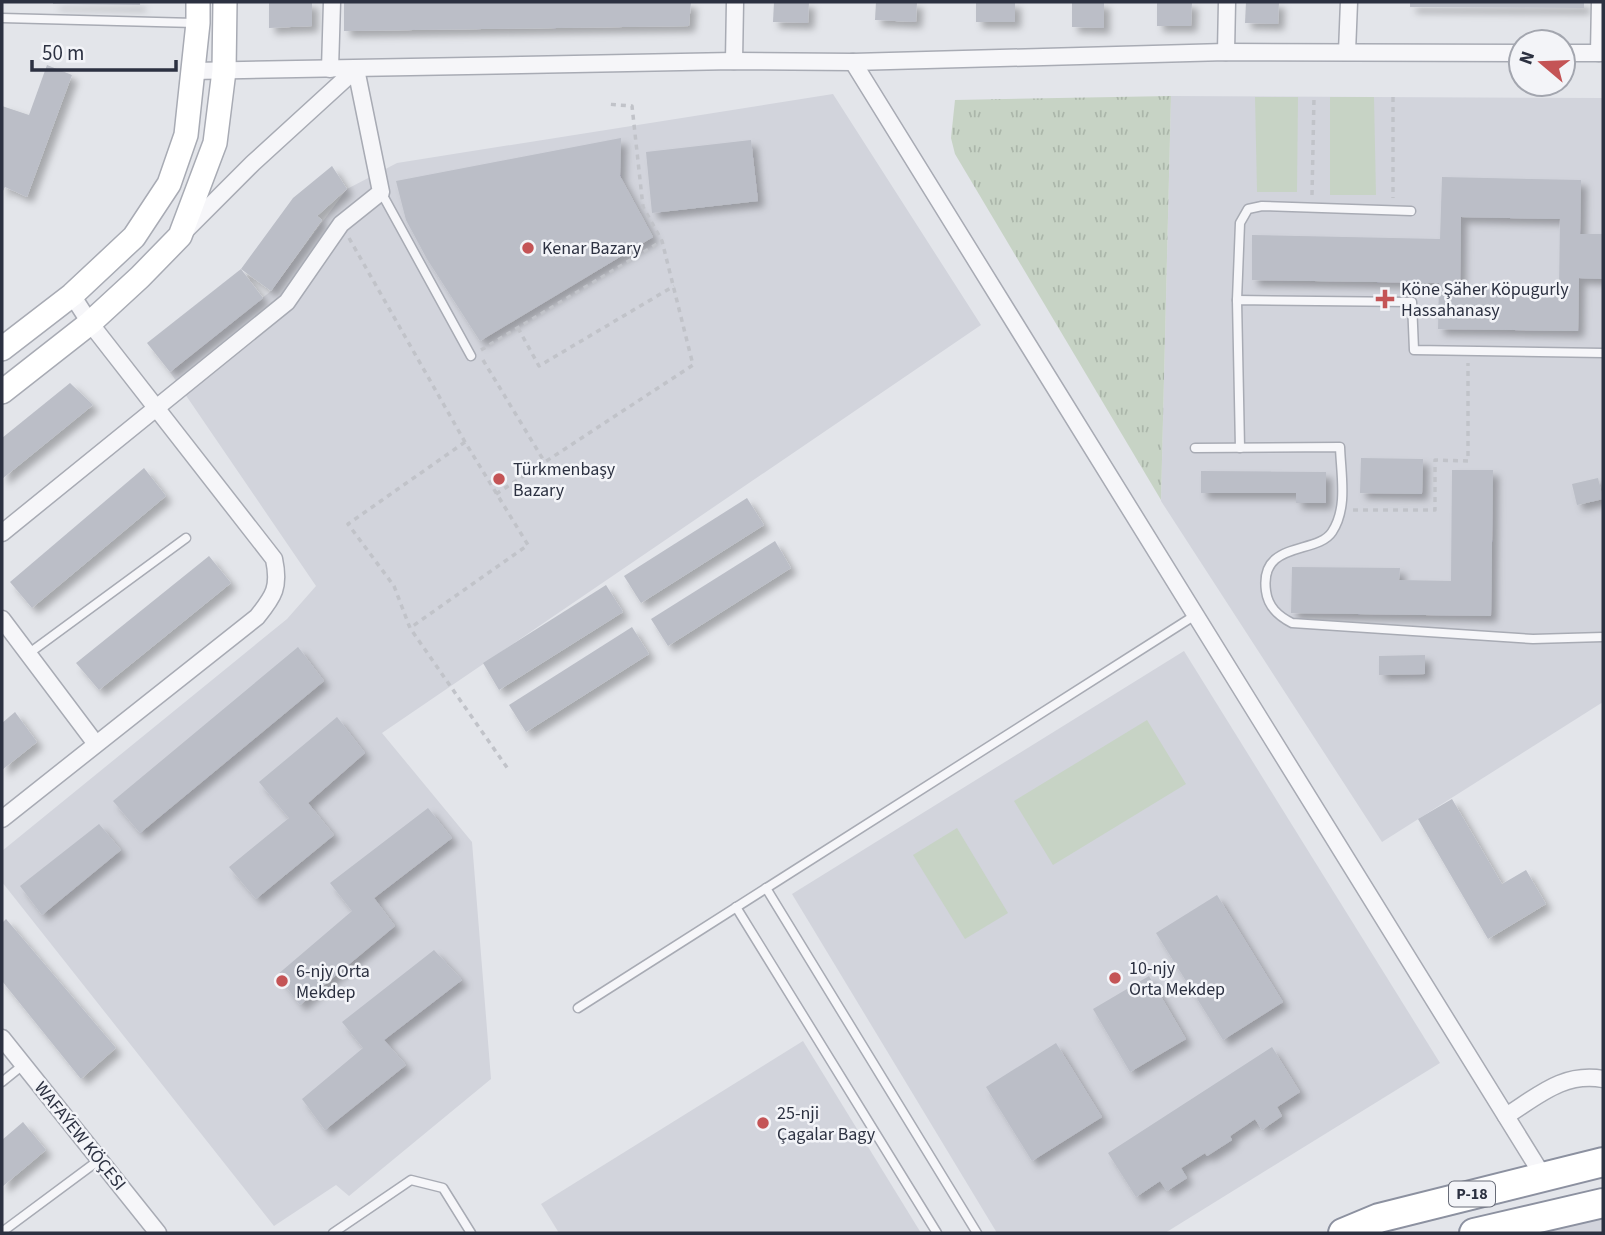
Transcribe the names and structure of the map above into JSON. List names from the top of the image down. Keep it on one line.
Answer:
{"streets":{"highway":["P-18"],"street":["WAFAÝEW KÖÇESI"]},"places":{"other":["Kenar Bazary","Türkmenbaşy Bazary","10-njy Orta Mekdep","6-njy Orta Mekdep","25-nji Çagalar Bagy"],"health":["Köne Şäher Köpugurly Hassahanasy"]},"scale_bar":"50 m","north":"left"}
